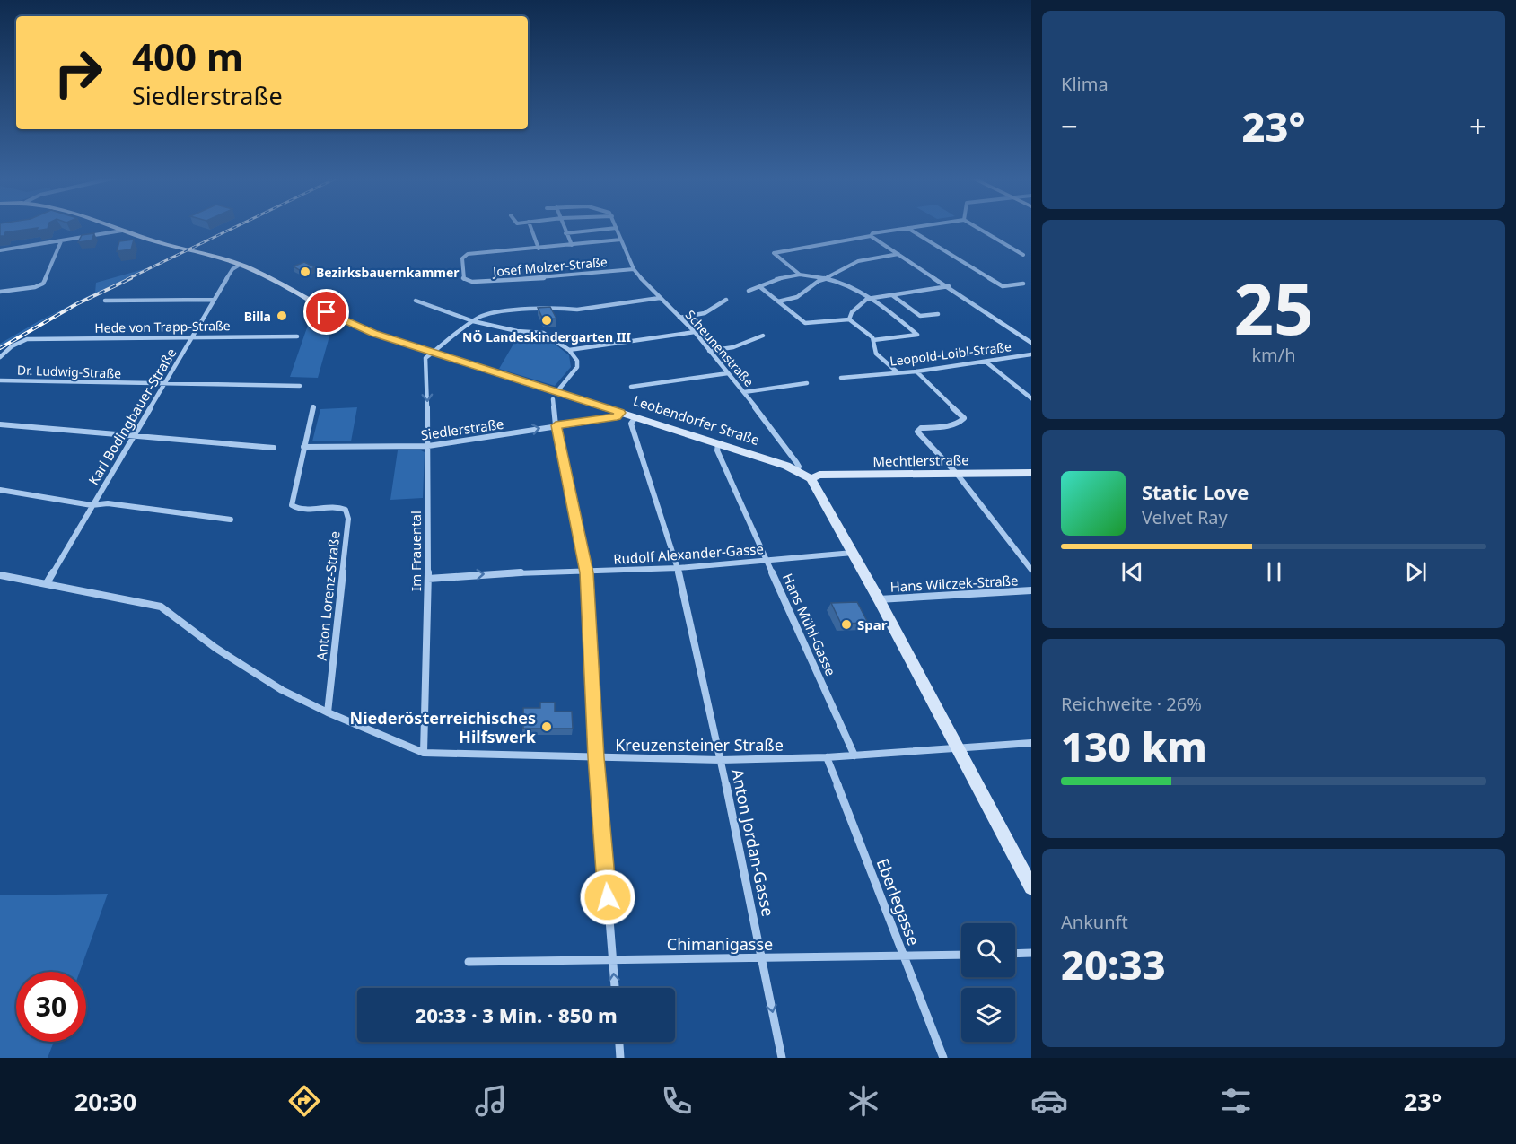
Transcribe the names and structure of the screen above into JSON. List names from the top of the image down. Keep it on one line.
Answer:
{"streets":{"main road":["Leobendorfer Straße","Mechtlerstraße"],"street":["Josef Molzer-Straße","Hede von Trapp-Straße","Scheunenstraße","Leopold-Loibl-Straße","Dr. Ludwig-Straße","Karl Bodingbauer-Straße","Siedlerstraße","Im Frauental","Rudolf Alexander-Gasse","Hans Wilczek-Straße","Anton Lorenz-Straße","Hans Mühl-Gasse","Kreuzensteiner Straße","Anton Jordan-Gasse","Eberlegasse","Chimanigasse"]},"crossings":[["Josef Molzer-Straße","Scheunenstraße"],["Hede von Trapp-Straße","Dr. Ludwig-Straße"],["Hede von Trapp-Straße","Karl Bodingbauer-Straße"],["Scheunenstraße","Leobendorfer Straße"],["Dr. Ludwig-Straße","Karl Bodingbauer-Straße"],["Karl Bodingbauer-Straße","Leobendorfer Straße"],["Karl Bodingbauer-Straße","Kreuzensteiner Straße"],["Leobendorfer Straße","Siedlerstraße"],["Leobendorfer Straße","Mechtlerstraße"],["Leobendorfer Straße","Im Frauental"],["Leobendorfer Straße","Rudolf Alexander-Gasse"],["Leobendorfer Straße","Hans Wilczek-Straße"],["Leobendorfer Straße","Hans Mühl-Gasse"],["Leobendorfer Straße","Kreuzensteiner Straße"],["Leobendorfer Straße","Anton Jordan-Gasse"],["Siedlerstraße","Im Frauental"],["Siedlerstraße","Anton Lorenz-Straße"],["Im Frauental","Rudolf Alexander-Gasse"],["Im Frauental","Kreuzensteiner Straße"],["Rudolf Alexander-Gasse","Hans Mühl-Gasse"],["Rudolf Alexander-Gasse","Anton Jordan-Gasse"],["Anton Lorenz-Straße","Kreuzensteiner Straße"],["Hans Mühl-Gasse","Kreuzensteiner Straße"],["Kreuzensteiner Straße","Anton Jordan-Gasse"],["Kreuzensteiner Straße","Eberlegasse"],["Anton Jordan-Gasse","Chimanigasse"],["Eberlegasse","Chimanigasse"]],"one_way":["Siedlerstraße","Rudolf Alexander-Gasse"],"places":["Bezirksbauernkammer","Billa","NÖ Landeskindergarten III","Spar","Niederösterreichisches Hilfswerk"],"page":{"tile":["Klima",["25","km/h"],["Reichweite · 26%","130 km"],["Ankunft","20:33"]],"turn":["400 m","Siedlerstraße"],"heat":["−","23°","+"],"song":["Static Love","Velvet Ray"],"limit":"30","trip":"20:33 · 3 Min. · 850 m","tabs":["20:30","23°"]}}
